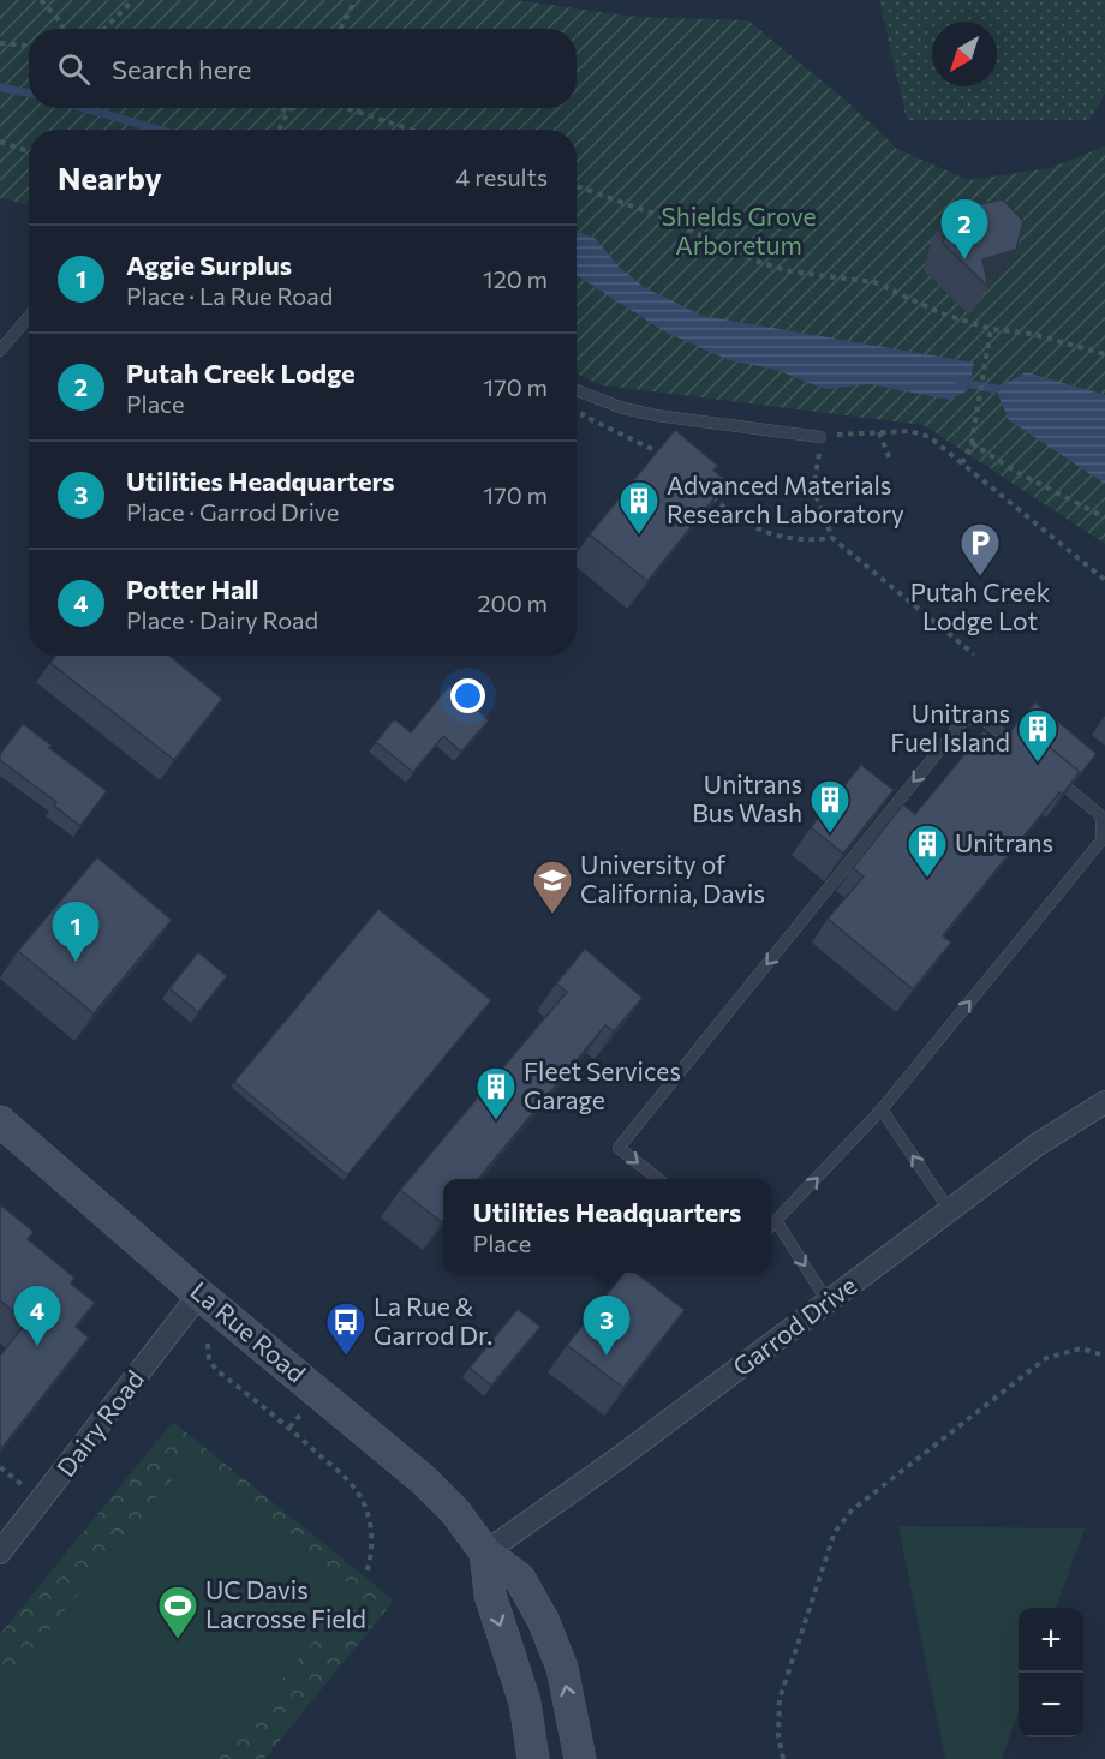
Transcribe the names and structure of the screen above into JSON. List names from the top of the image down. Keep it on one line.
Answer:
{"streets":{"street":["Garrod Drive","La Rue Road","Dairy Road"]},"crossings":[["Garrod Drive","La Rue Road"],["La Rue Road","Dairy Road"]],"parks":["Shields Grove Arboretum"],"places":{"building":["Advanced Materials Research Laboratory","Unitrans Fuel Island","Unitrans Bus Wash","Unitrans","Fleet Services Garage"],"parking":["Putah Creek Lodge Lot"],"school or university":["University of California, Davis"],"bus stop":["La Rue & Garrod Dr."],"sports":["UC Davis Lacrosse Field"]},"north":"bottom left","page":{"search":"Search here","heading":["Nearby","4 results"],"pins":["2","1","4","3"],"list":[{"mark":"1","name":"Aggie Surplus","note":"Place · La Rue Road","value":"120 m"},{"mark":"2","name":"Putah Creek Lodge","note":"Place","value":"170 m"},{"mark":"3","name":"Utilities Headquarters","note":"Place · Garrod Drive","value":"170 m"},{"mark":"4","name":"Potter Hall","note":"Place · Dairy Road","value":"200 m"}],"popup":["Utilities Headquarters","Place"],"map_buttons":["+","−"]}}
